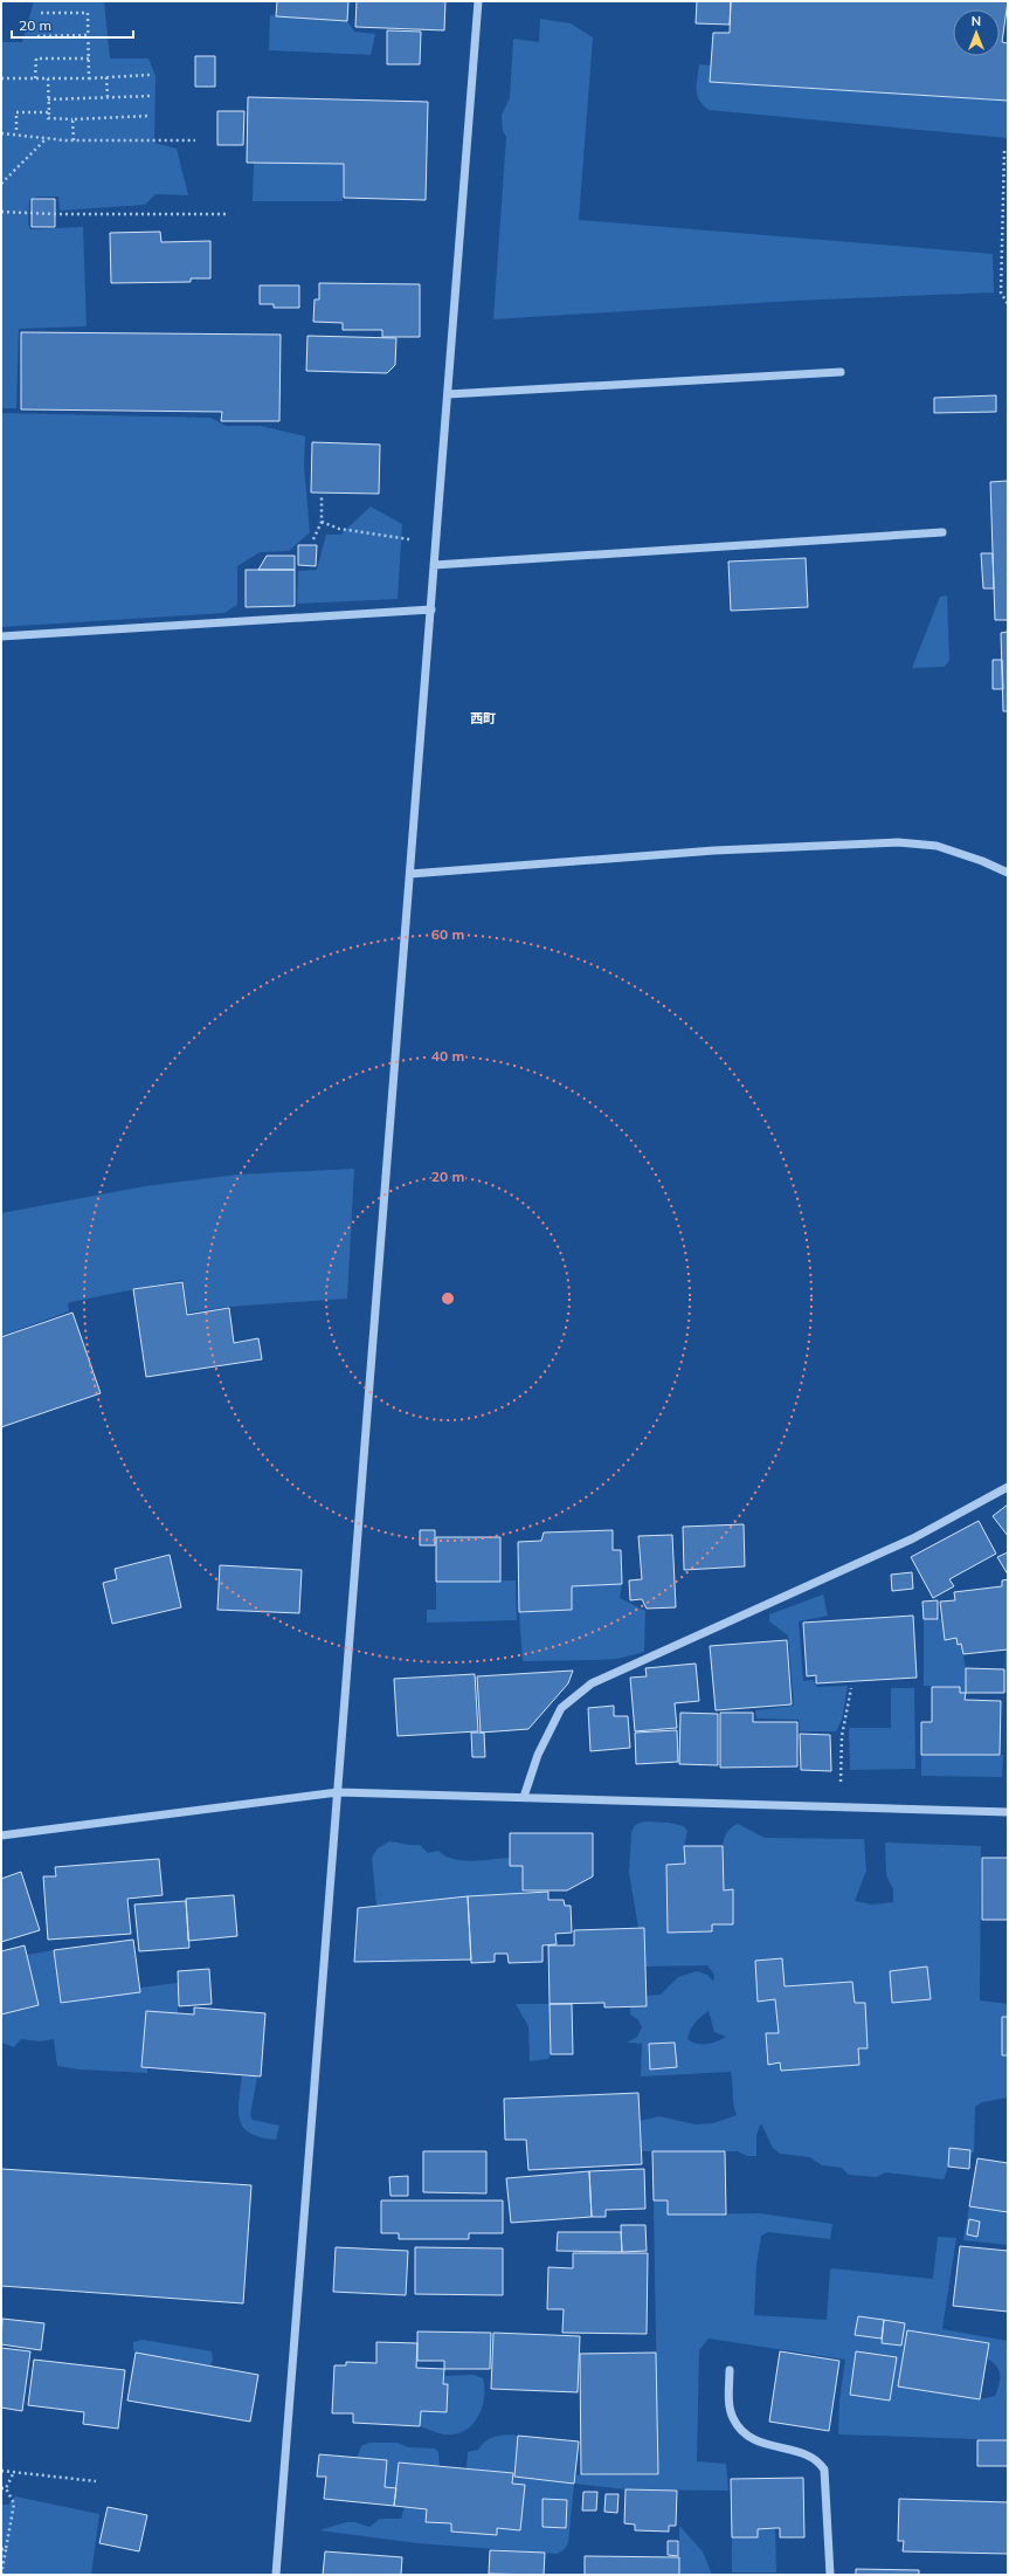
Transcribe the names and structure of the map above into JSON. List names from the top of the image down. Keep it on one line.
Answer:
{"districts":["西町"],"scale_bar":"20 m","north":"top","rings":["60 m","40 m","20 m"]}
